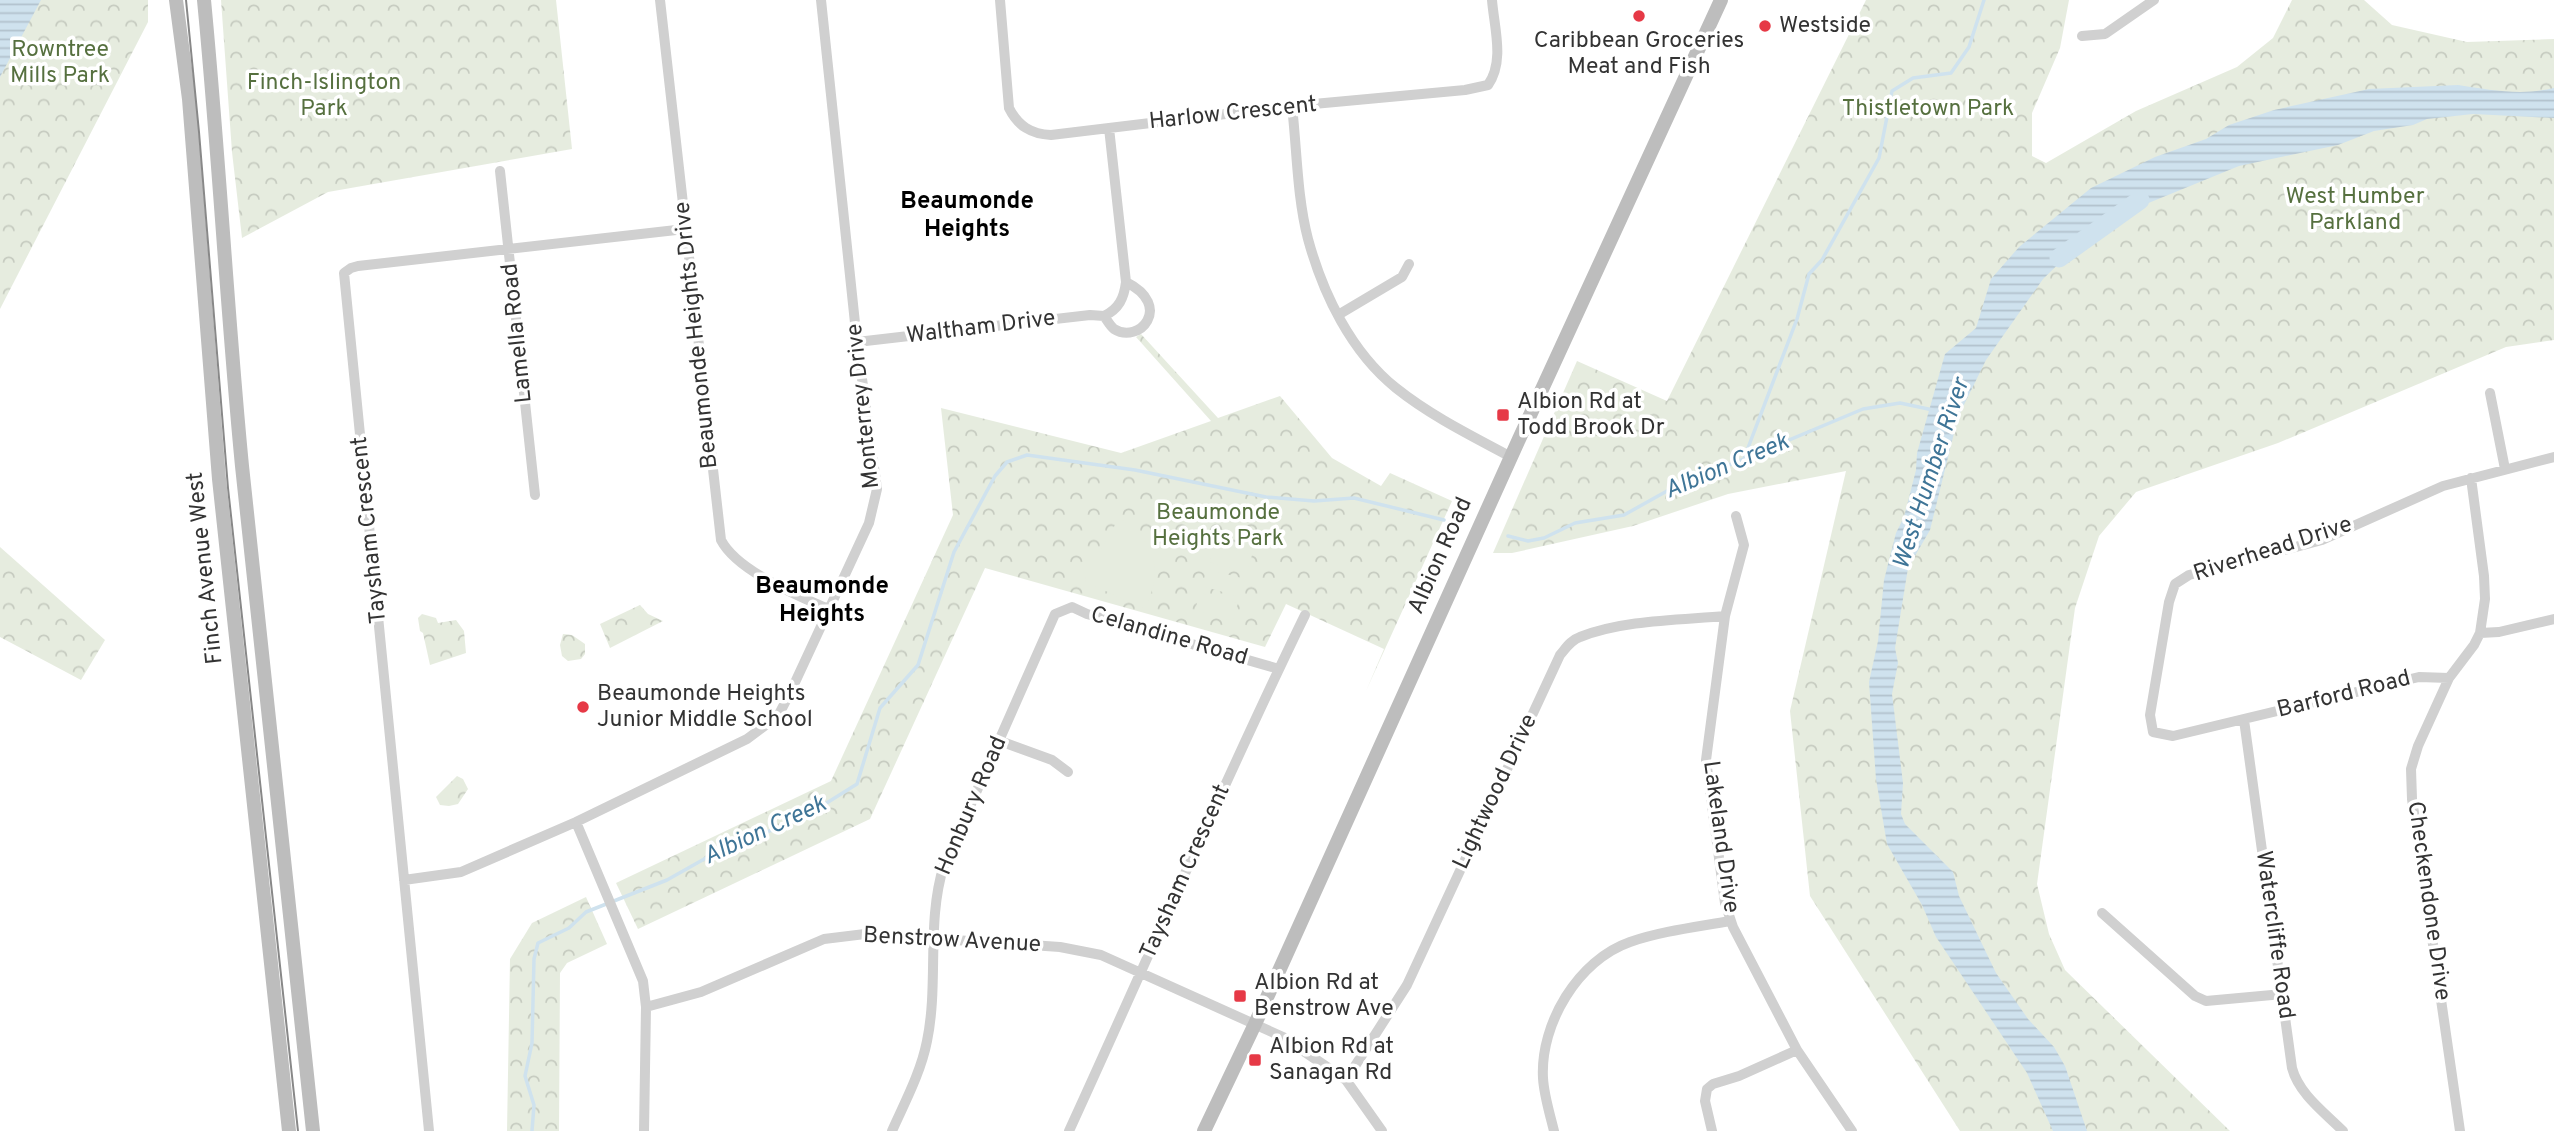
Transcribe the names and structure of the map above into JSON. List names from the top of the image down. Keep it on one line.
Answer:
{"streets":{"main road":["Albion Road","Finch Avenue West"],"street":["Harlow Crescent","Waltham Drive","Lamella Road","Beaumonde Heights Drive","Monterrey Drive","Taysham Crescent","Riverhead Drive","Celandine Road","Barford Road","Lightwood Drive","Honbury Road","Lakeland Drive","Checkendone Drive","Watercliffe Road","Benstrow Avenue"]},"crossings":[["Waltham Drive","Monterrey Drive"],["Lamella Road","Taysham Crescent"],["Beaumonde Heights Drive","Monterrey Drive"],["Beaumonde Heights Drive","Taysham Crescent"],["Monterrey Drive","Taysham Crescent"],["Taysham Crescent","Celandine Road"],["Taysham Crescent","Benstrow Avenue"],["Riverhead Drive","Barford Road"],["Albion Road","Benstrow Avenue"],["Celandine Road","Honbury Road"],["Barford Road","Checkendone Drive"],["Barford Road","Watercliffe Road"],["Lightwood Drive","Lakeland Drive"],["Lightwood Drive","Benstrow Avenue"],["Honbury Road","Benstrow Avenue"]],"districts":["Beaumonde Heights","Beaumonde Heights"],"water":["Albion Creek","West Humber River"],"parks":["Rowntree Mills Park","Finch-Islington Park","Thistletown Park","West Humber Parkland","Beaumonde Heights Park"],"places":{"other":["Caribbean Groceries Meat and Fish","Westside","Beaumonde Heights Junior Middle School"],"transit":["Albion Rd at Todd Brook Dr","Albion Rd at Benstrow Ave","Albion Rd at Sanagan Rd"]}}
